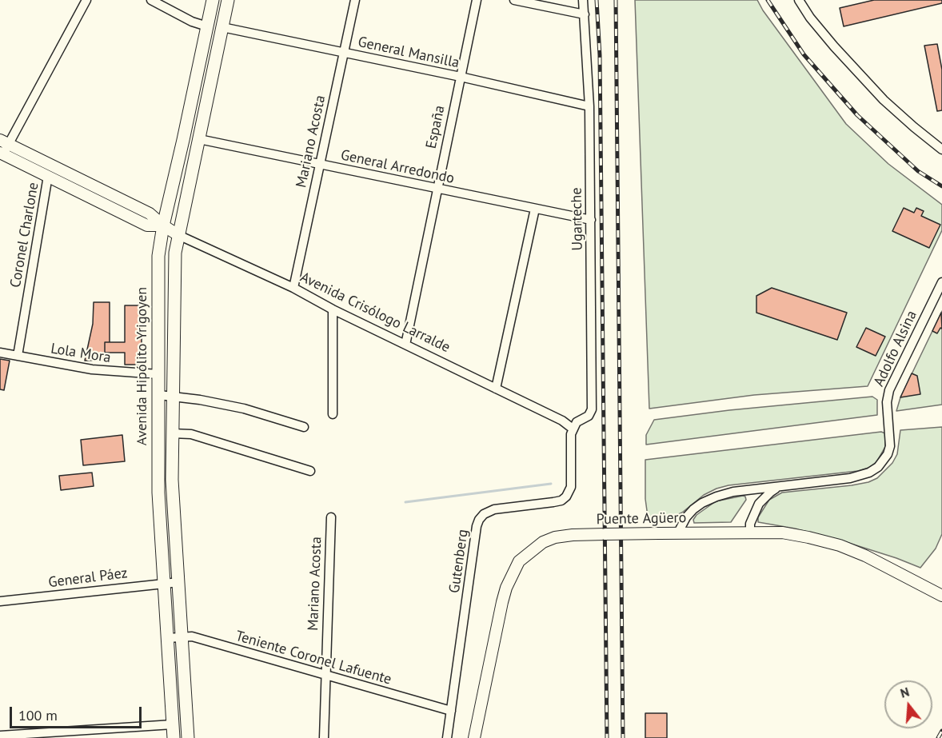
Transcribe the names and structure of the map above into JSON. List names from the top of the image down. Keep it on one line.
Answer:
{"streets":{"main road":["Avenida Hipólito Yrigoyen"],"street":["General Mansilla","España","Mariano Acosta","General Arredondo","Ugarteche","Coronel Charlone","Avenida Crisólogo Larralde","Adolfo Alsina","Lola Mora","Puente Agüero","Gutenberg","General Páez","Teniente Coronel Lafuente"]},"crossings":[["General Mansilla","España"],["General Mansilla","Mariano Acosta"],["General Mansilla","Ugarteche"],["General Mansilla","Avenida Hipólito Yrigoyen"],["España","General Arredondo"],["España","Avenida Crisólogo Larralde"],["Mariano Acosta","General Arredondo"],["Mariano Acosta","Avenida Crisólogo Larralde"],["Mariano Acosta","Teniente Coronel Lafuente"],["General Arredondo","Ugarteche"],["General Arredondo","Avenida Hipólito Yrigoyen"],["Ugarteche","Avenida Crisólogo Larralde"],["Ugarteche","Gutenberg"],["Coronel Charlone","Lola Mora"],["Avenida Crisólogo Larralde","Avenida Hipólito Yrigoyen"],["Avenida Crisólogo Larralde","Gutenberg"],["Adolfo Alsina","Puente Agüero"],["Lola Mora","Avenida Hipólito Yrigoyen"],["Avenida Hipólito Yrigoyen","General Páez"],["Avenida Hipólito Yrigoyen","Teniente Coronel Lafuente"],["Gutenberg","Teniente Coronel Lafuente"]],"scale_bar":"100 m","north":"top"}
